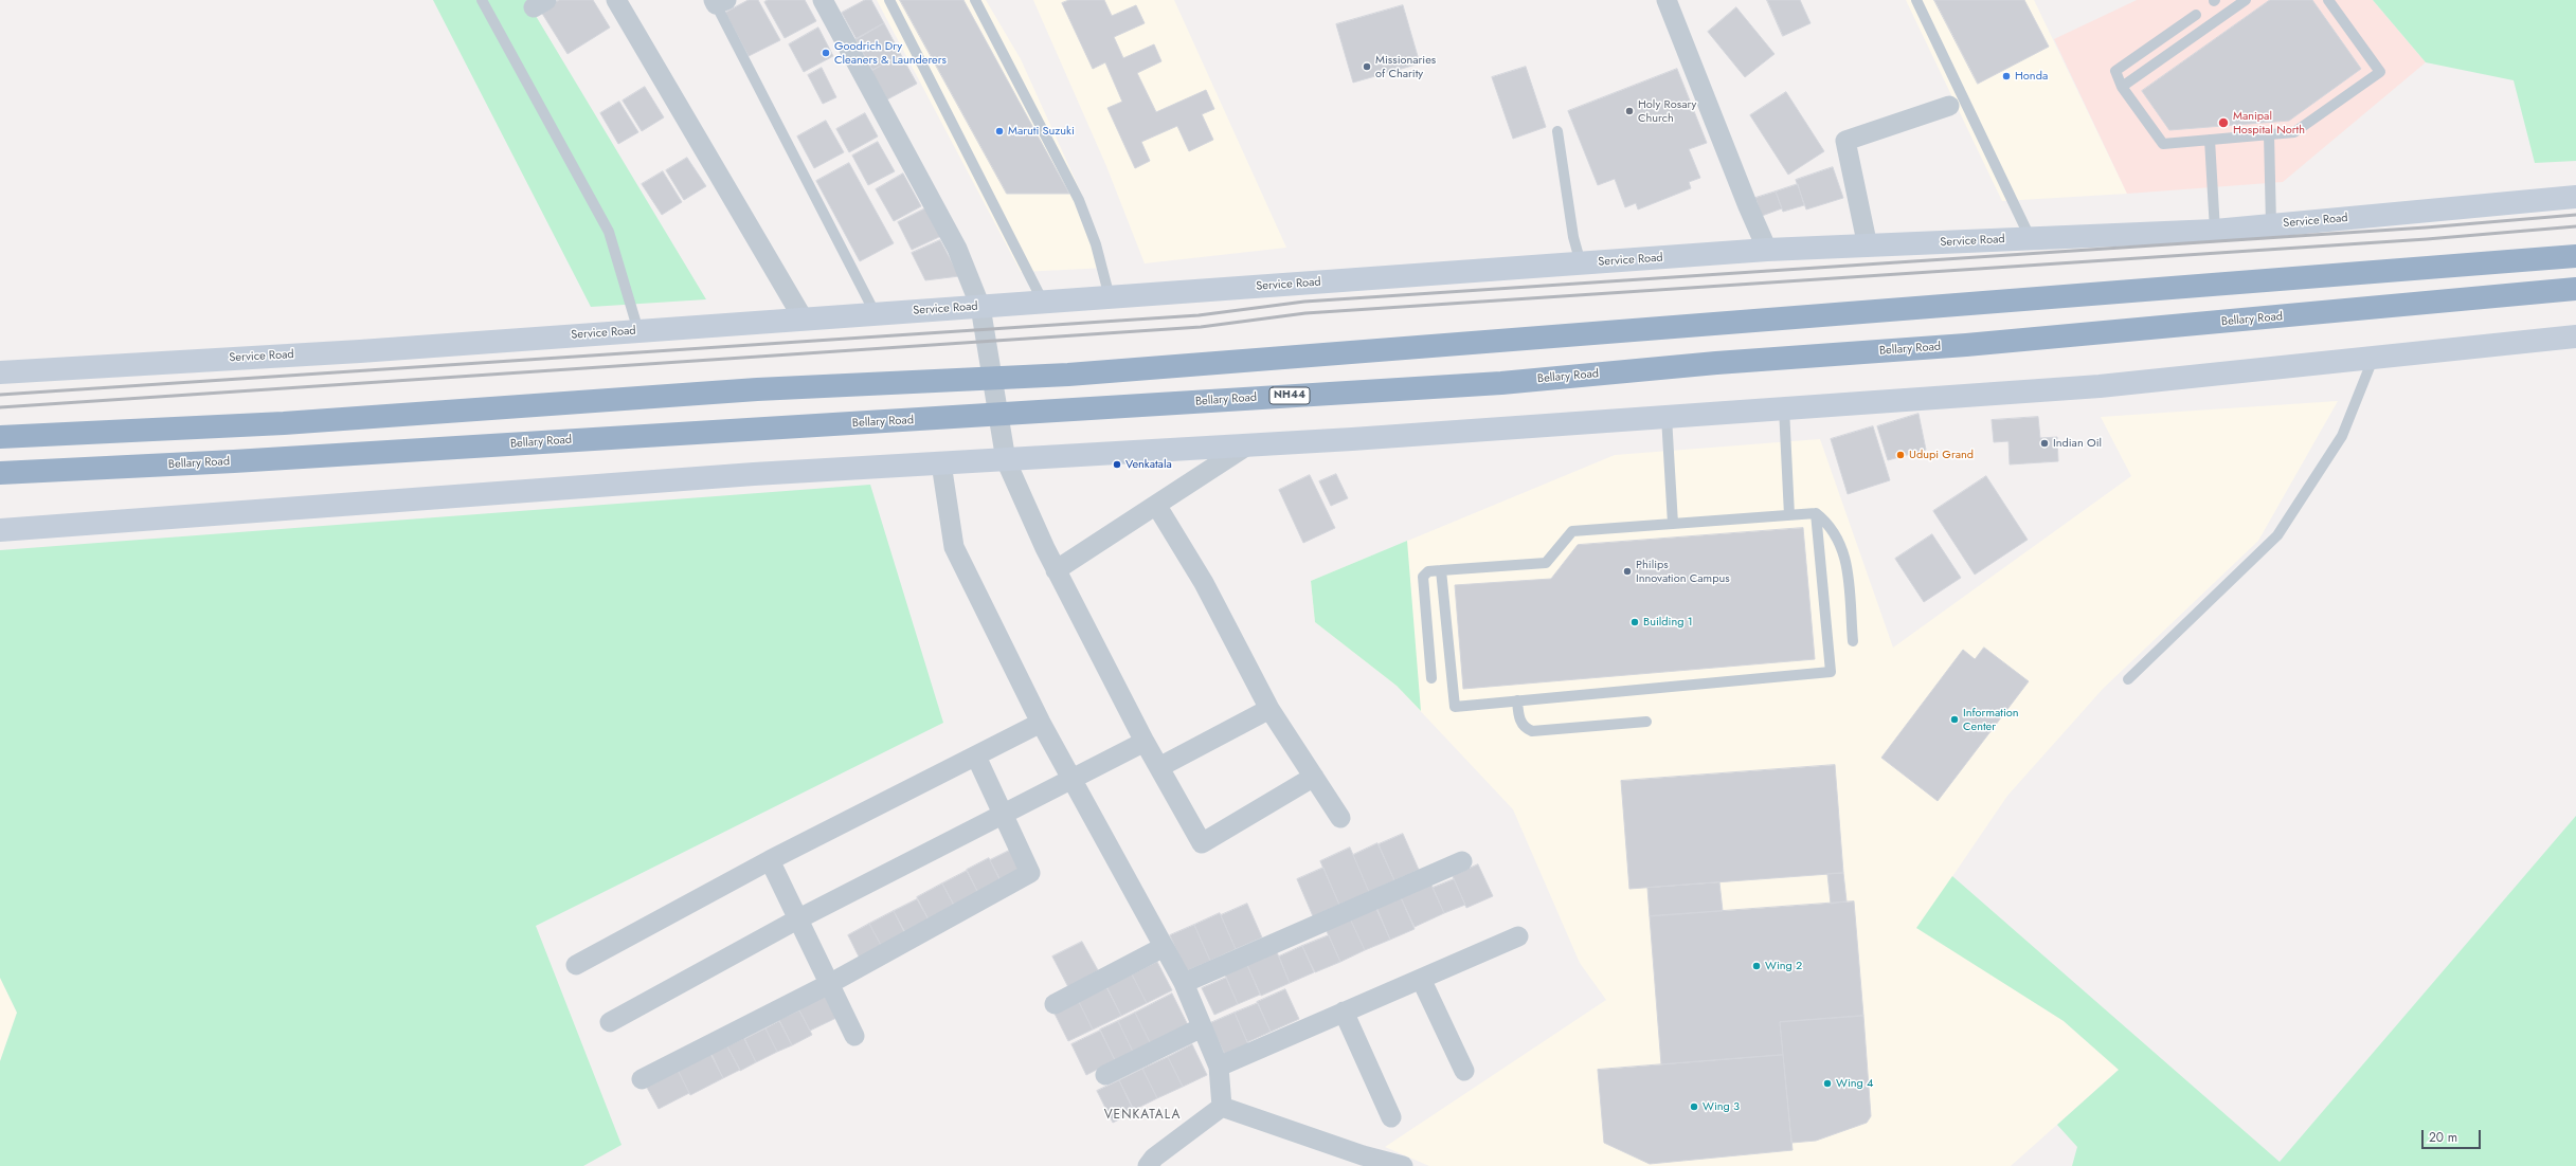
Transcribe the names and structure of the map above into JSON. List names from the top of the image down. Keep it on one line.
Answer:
{"streets":{"highway":["Bellary Road","NH44"],"main road":["Service Road"]},"districts":["VENKATALA"],"places":["Goodrich Dry Cleaners & Launderers","Missionaries of Charity","Honda","Holy Rosary Church","Manipal Hospital North","Maruti Suzuki","Indian Oil","Udupi Grand","Venkatala","Philips Innovation Campus","Building 1","Information Center","Wing 2","Wing 4","Wing 3"],"scale_bar":"20 m"}
